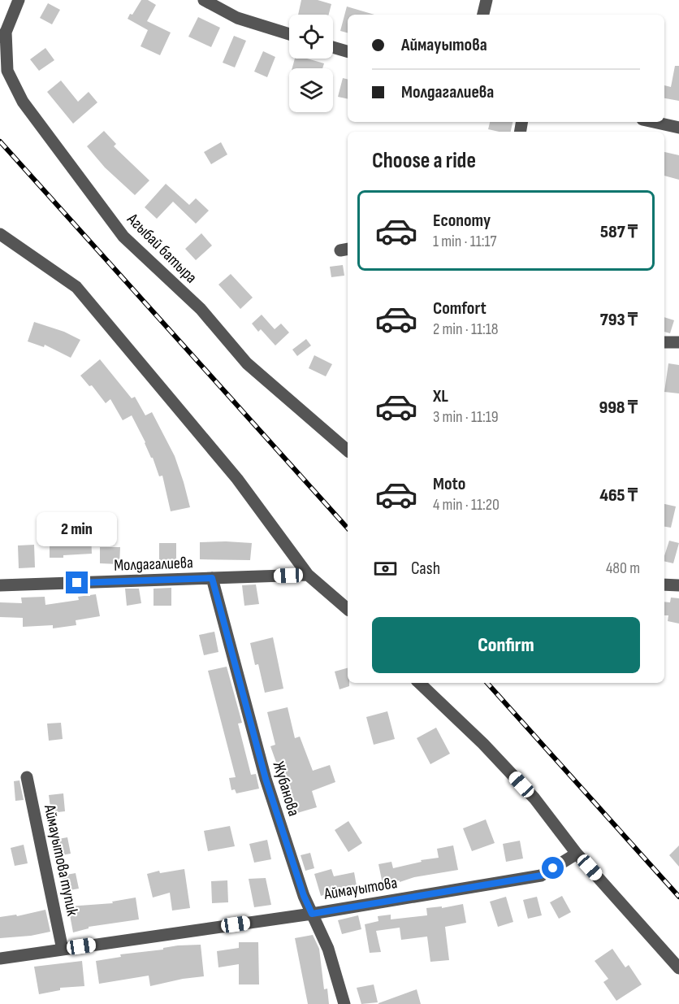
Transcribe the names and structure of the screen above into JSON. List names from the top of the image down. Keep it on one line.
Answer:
{"streets":{"street":["Агыбай батыра","Молдагалиева","Жубанова","Аймауытова тупик","Аймауытова"]},"crossings":[["Молдагалиева","Жубанова"],["Жубанова","Аймауытова"],["Аймауытова тупик","Аймауытова"]],"page":{"banner":["Аймауытова","Молдагалиева"],"heading":"Choose a ride","list":[{"name":"Economy","note":"1 min · 11:17","value":"587 ₸"},{"name":"Comfort","note":"2 min · 11:18","value":"793 ₸"},{"name":"XL","note":"3 min · 11:19","value":"998 ₸"},{"name":"Moto","note":"4 min · 11:20","value":"465 ₸"}],"bubble":"2 min","pay":["Cash","480 m"],"buttons":"Confirm"}}
